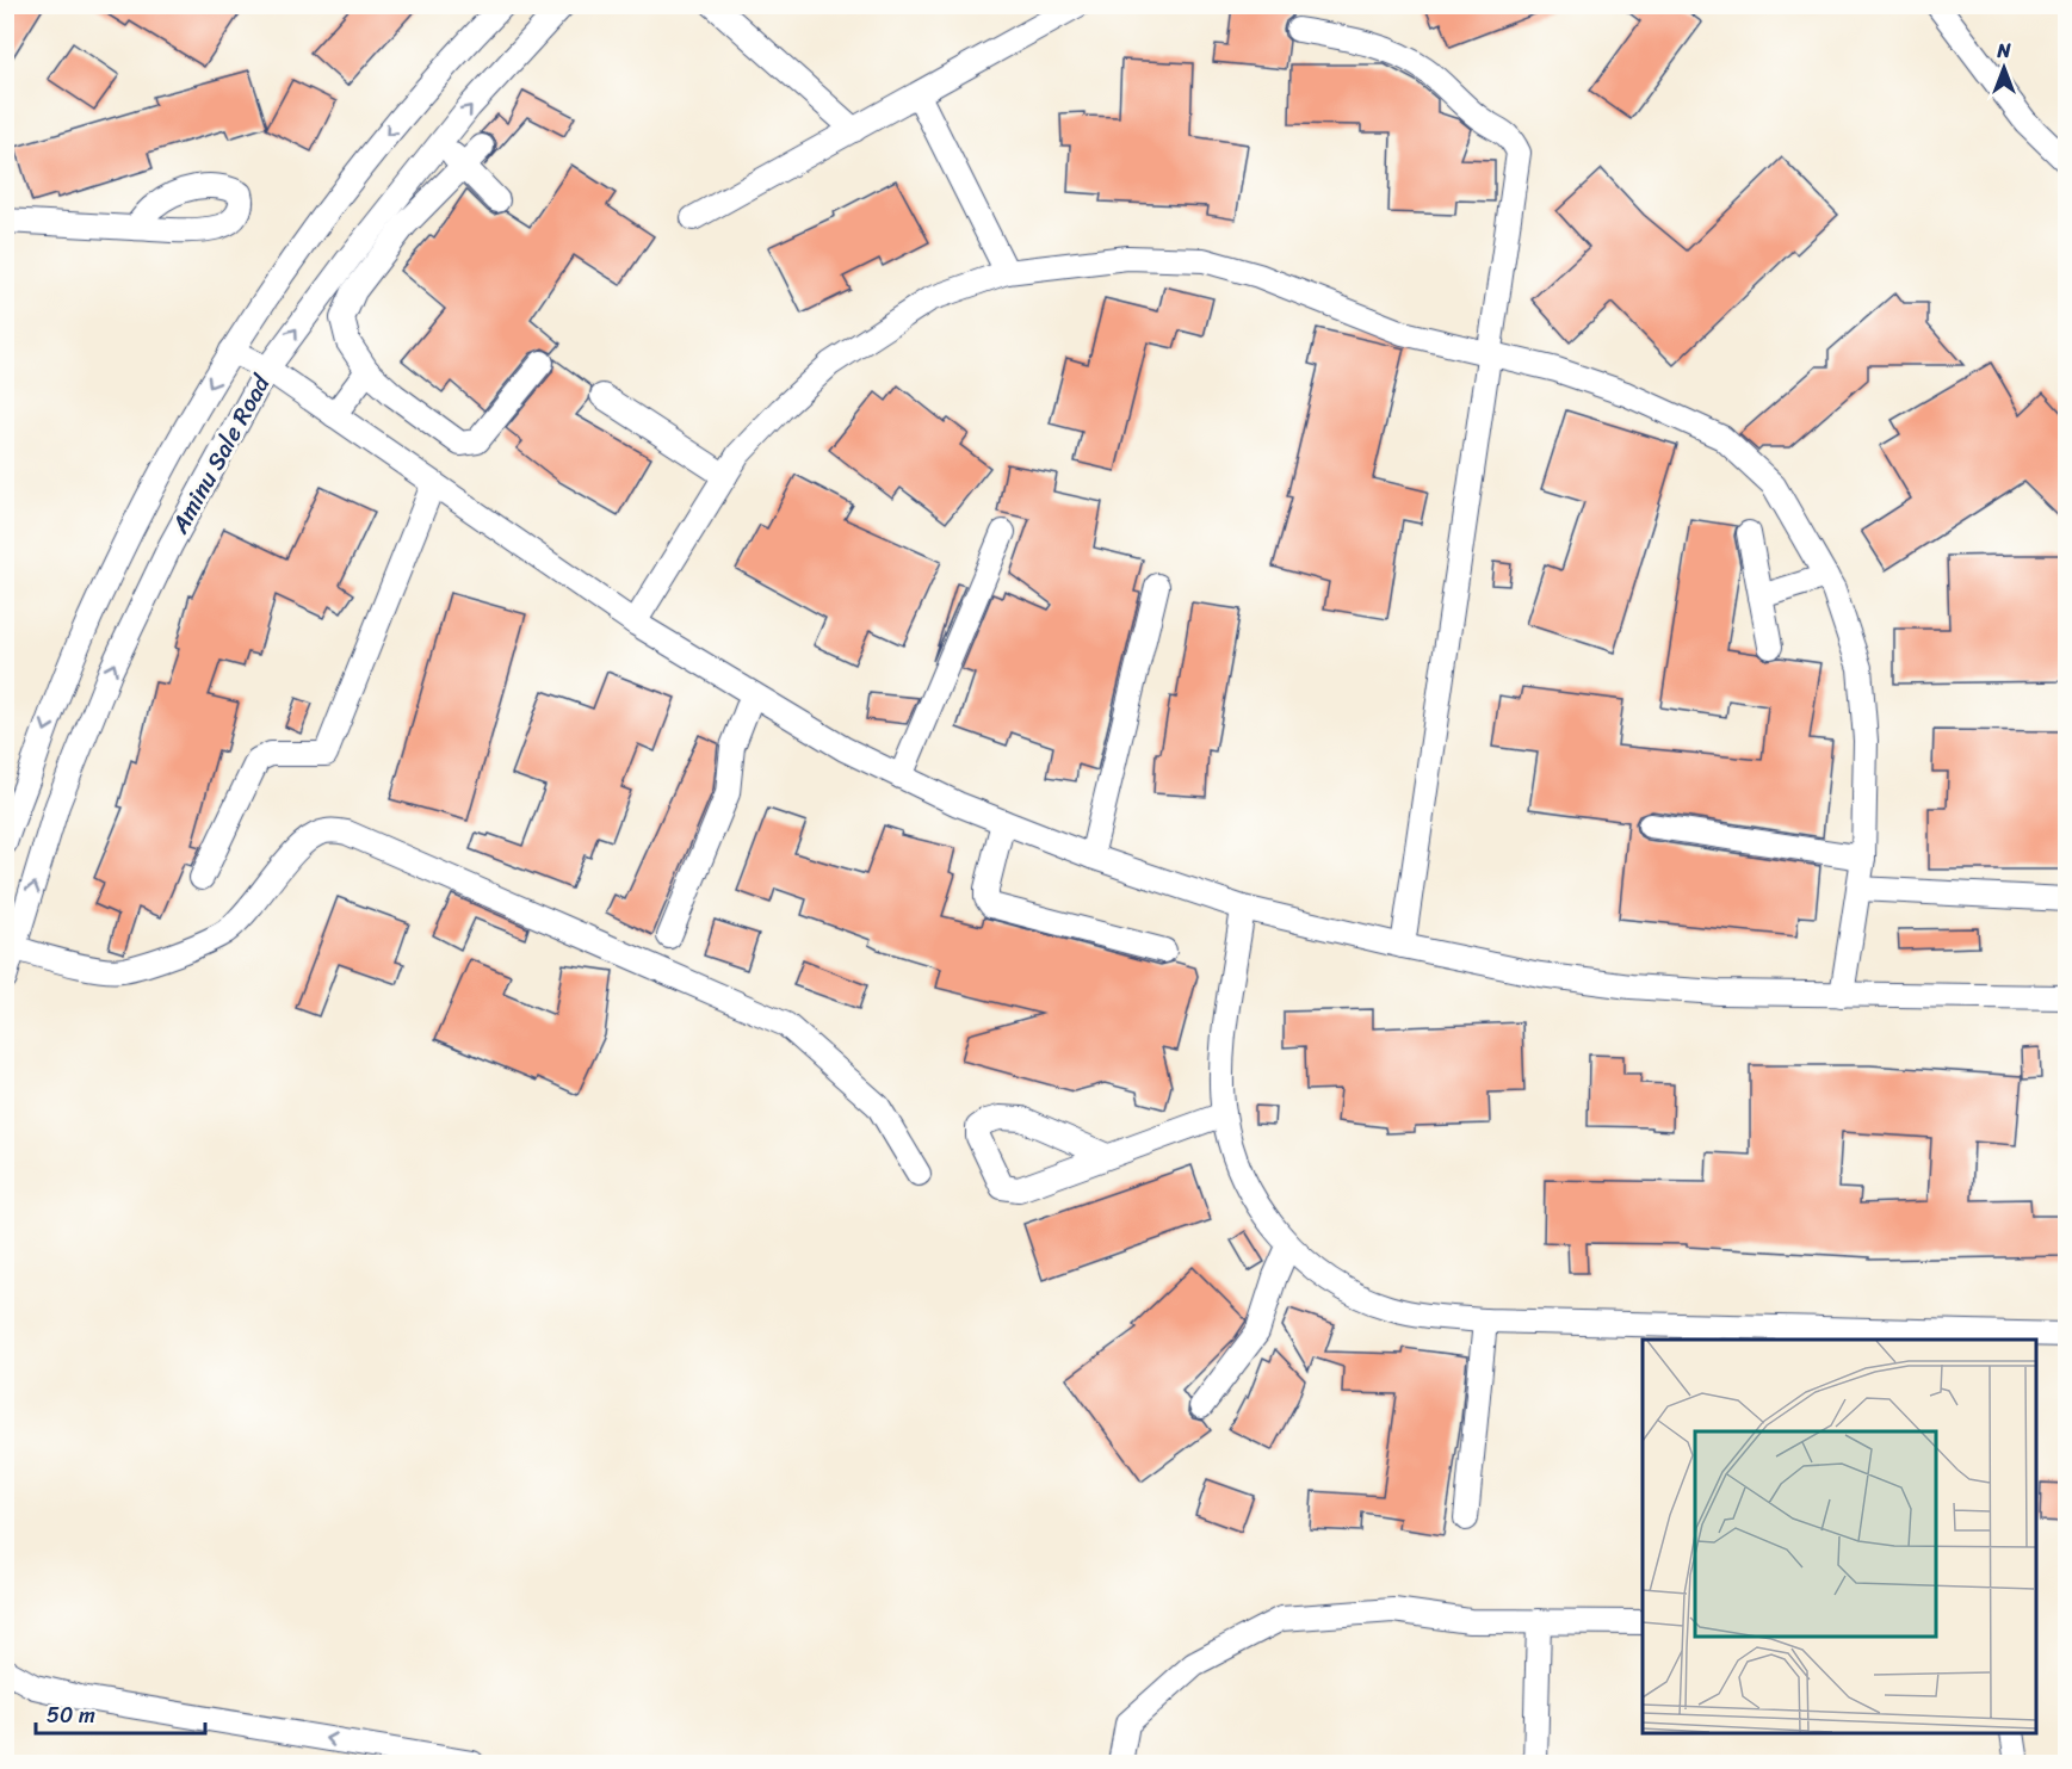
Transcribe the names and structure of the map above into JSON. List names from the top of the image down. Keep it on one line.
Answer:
{"streets":{"street":["Aminu Sale Road"]},"scale_bar":"50 m","north":"top"}
